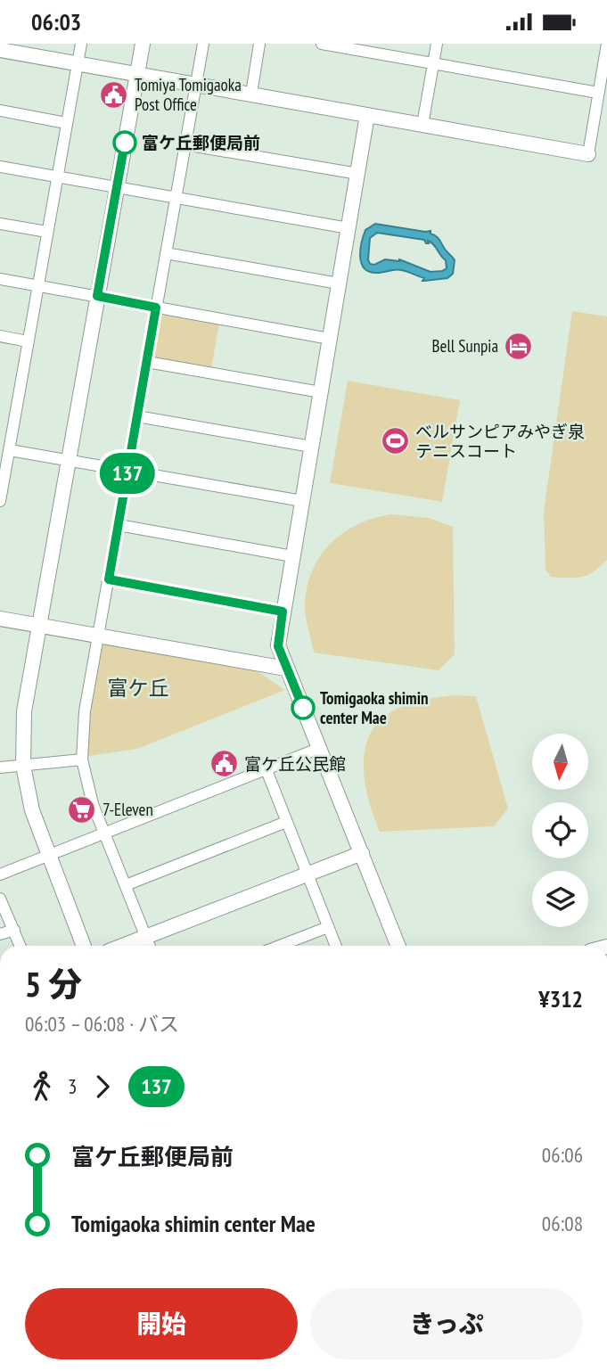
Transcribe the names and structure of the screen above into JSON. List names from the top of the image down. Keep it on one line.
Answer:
{"districts":["富ケ丘"],"places":{"public building":["Tomiya Tomigaoka Post Office","富ケ丘公民館"],"other":["富ケ丘郵便局前","Tomigaoka shimin center Mae"],"hotel":["Bell Sunpia"],"sports":["ベルサンピアみやぎ泉 テニスコート"],"supermarket":["7-Eleven"]},"lines":["bus line 137"],"north":"bottom","page":{"status":"06:03","on_map":"137","heading":["5 分","06:03 – 06:08 · バス","¥312"],"legs":["3","137"],"list":[{"name":"富ケ丘郵便局前","value":"06:06"},{"name":"Tomigaoka shimin center Mae","value":"06:08"}],"buttons":["開始","きっぷ"]}}
